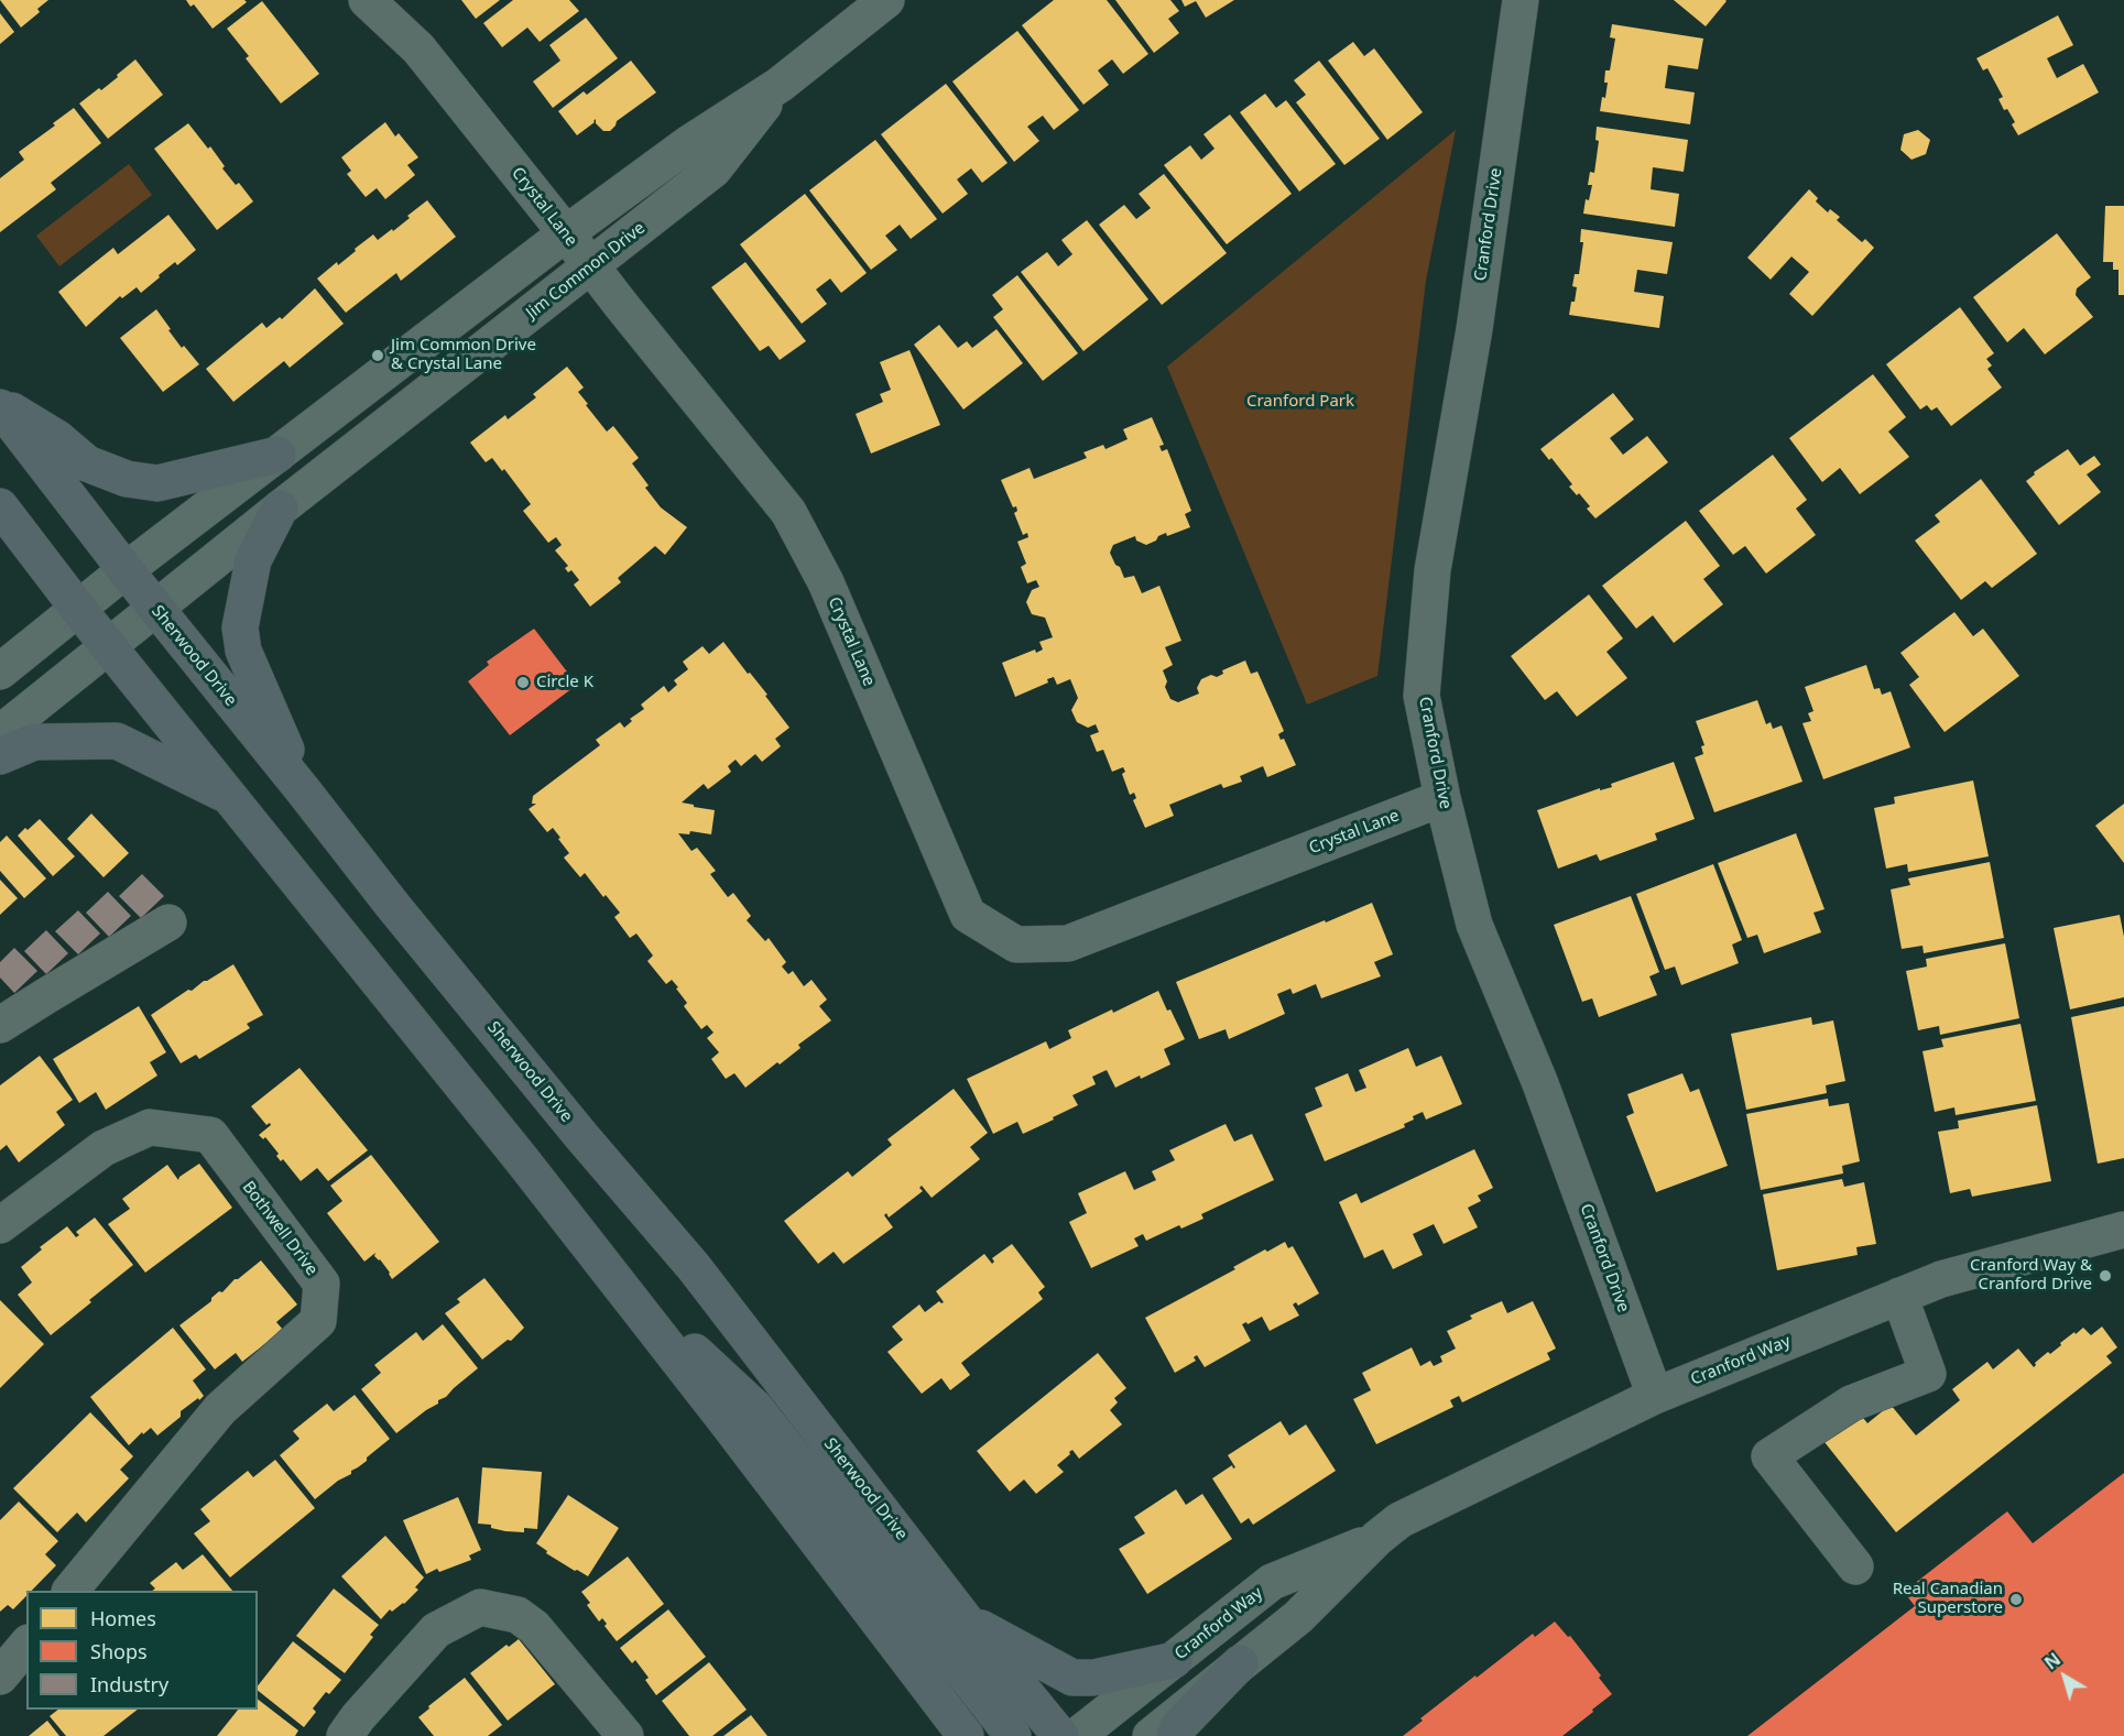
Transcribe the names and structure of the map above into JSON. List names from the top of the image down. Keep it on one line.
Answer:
{"streets":{"main road":["Sherwood Drive"],"street":["Crystal Lane","Cranford Drive","Jim Common Drive","Bothwell Drive","Cranford Way"]},"crossings":[["Crystal Lane","Cranford Drive"],["Crystal Lane","Jim Common Drive"],["Cranford Drive","Cranford Way"],["Jim Common Drive","Sherwood Drive"]],"parks":["Cranford Park"],"places":["Jim Common Drive & Crystal Lane","Circle K","Cranford Way & Cranford Drive","Real Canadian Superstore"],"legend":["Homes","Shops","Industry"],"north":"top left"}
